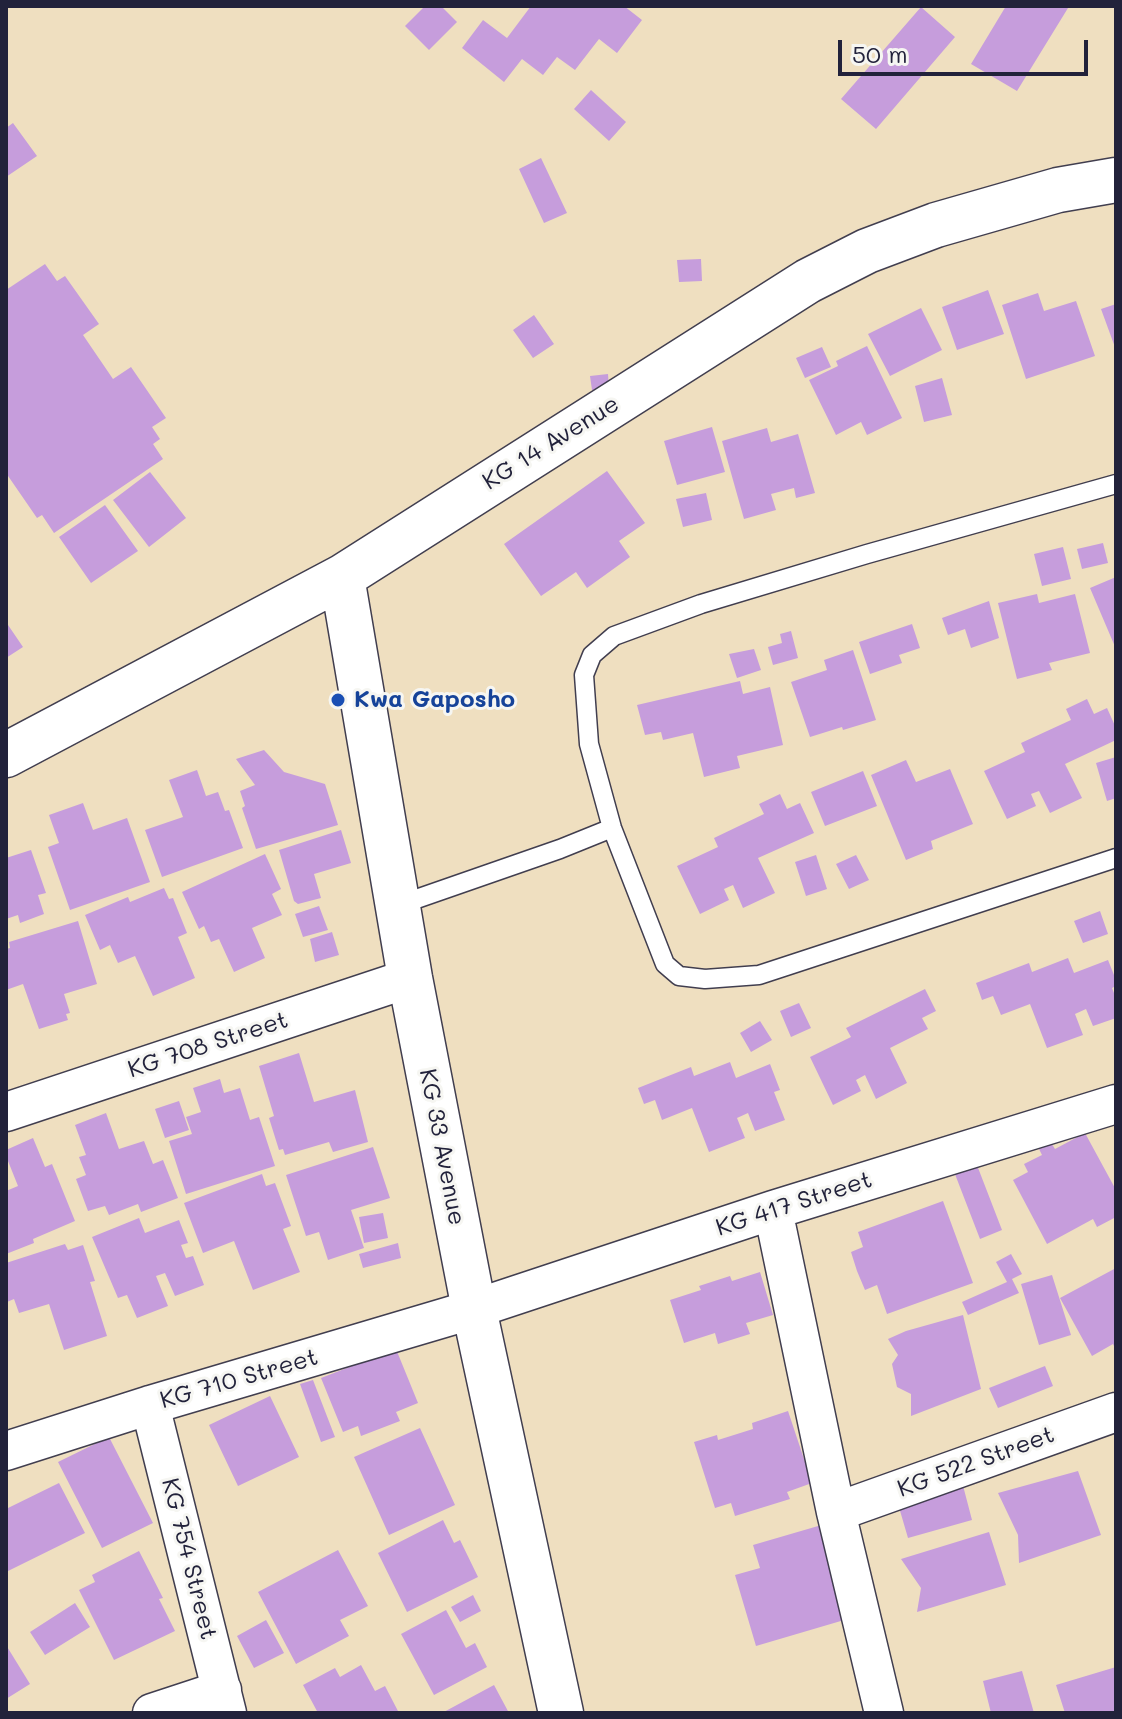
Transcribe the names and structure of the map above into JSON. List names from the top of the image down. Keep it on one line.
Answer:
{"streets":{"main road":["KG 14 Avenue","KG 33 Avenue"],"street":["KG 708 Street","KG 417 Street","KG 710 Street","KG 522 Street","KG 754 Street"]},"crossings":[["KG 14 Avenue","KG 33 Avenue"],["KG 708 Street","KG 33 Avenue"],["KG 33 Avenue","KG 417 Street"],["KG 33 Avenue","KG 710 Street"],["KG 417 Street","KG 710 Street"],["KG 710 Street","KG 754 Street"]],"places":["Kwa Gaposho"],"scale_bar":"50 m"}
